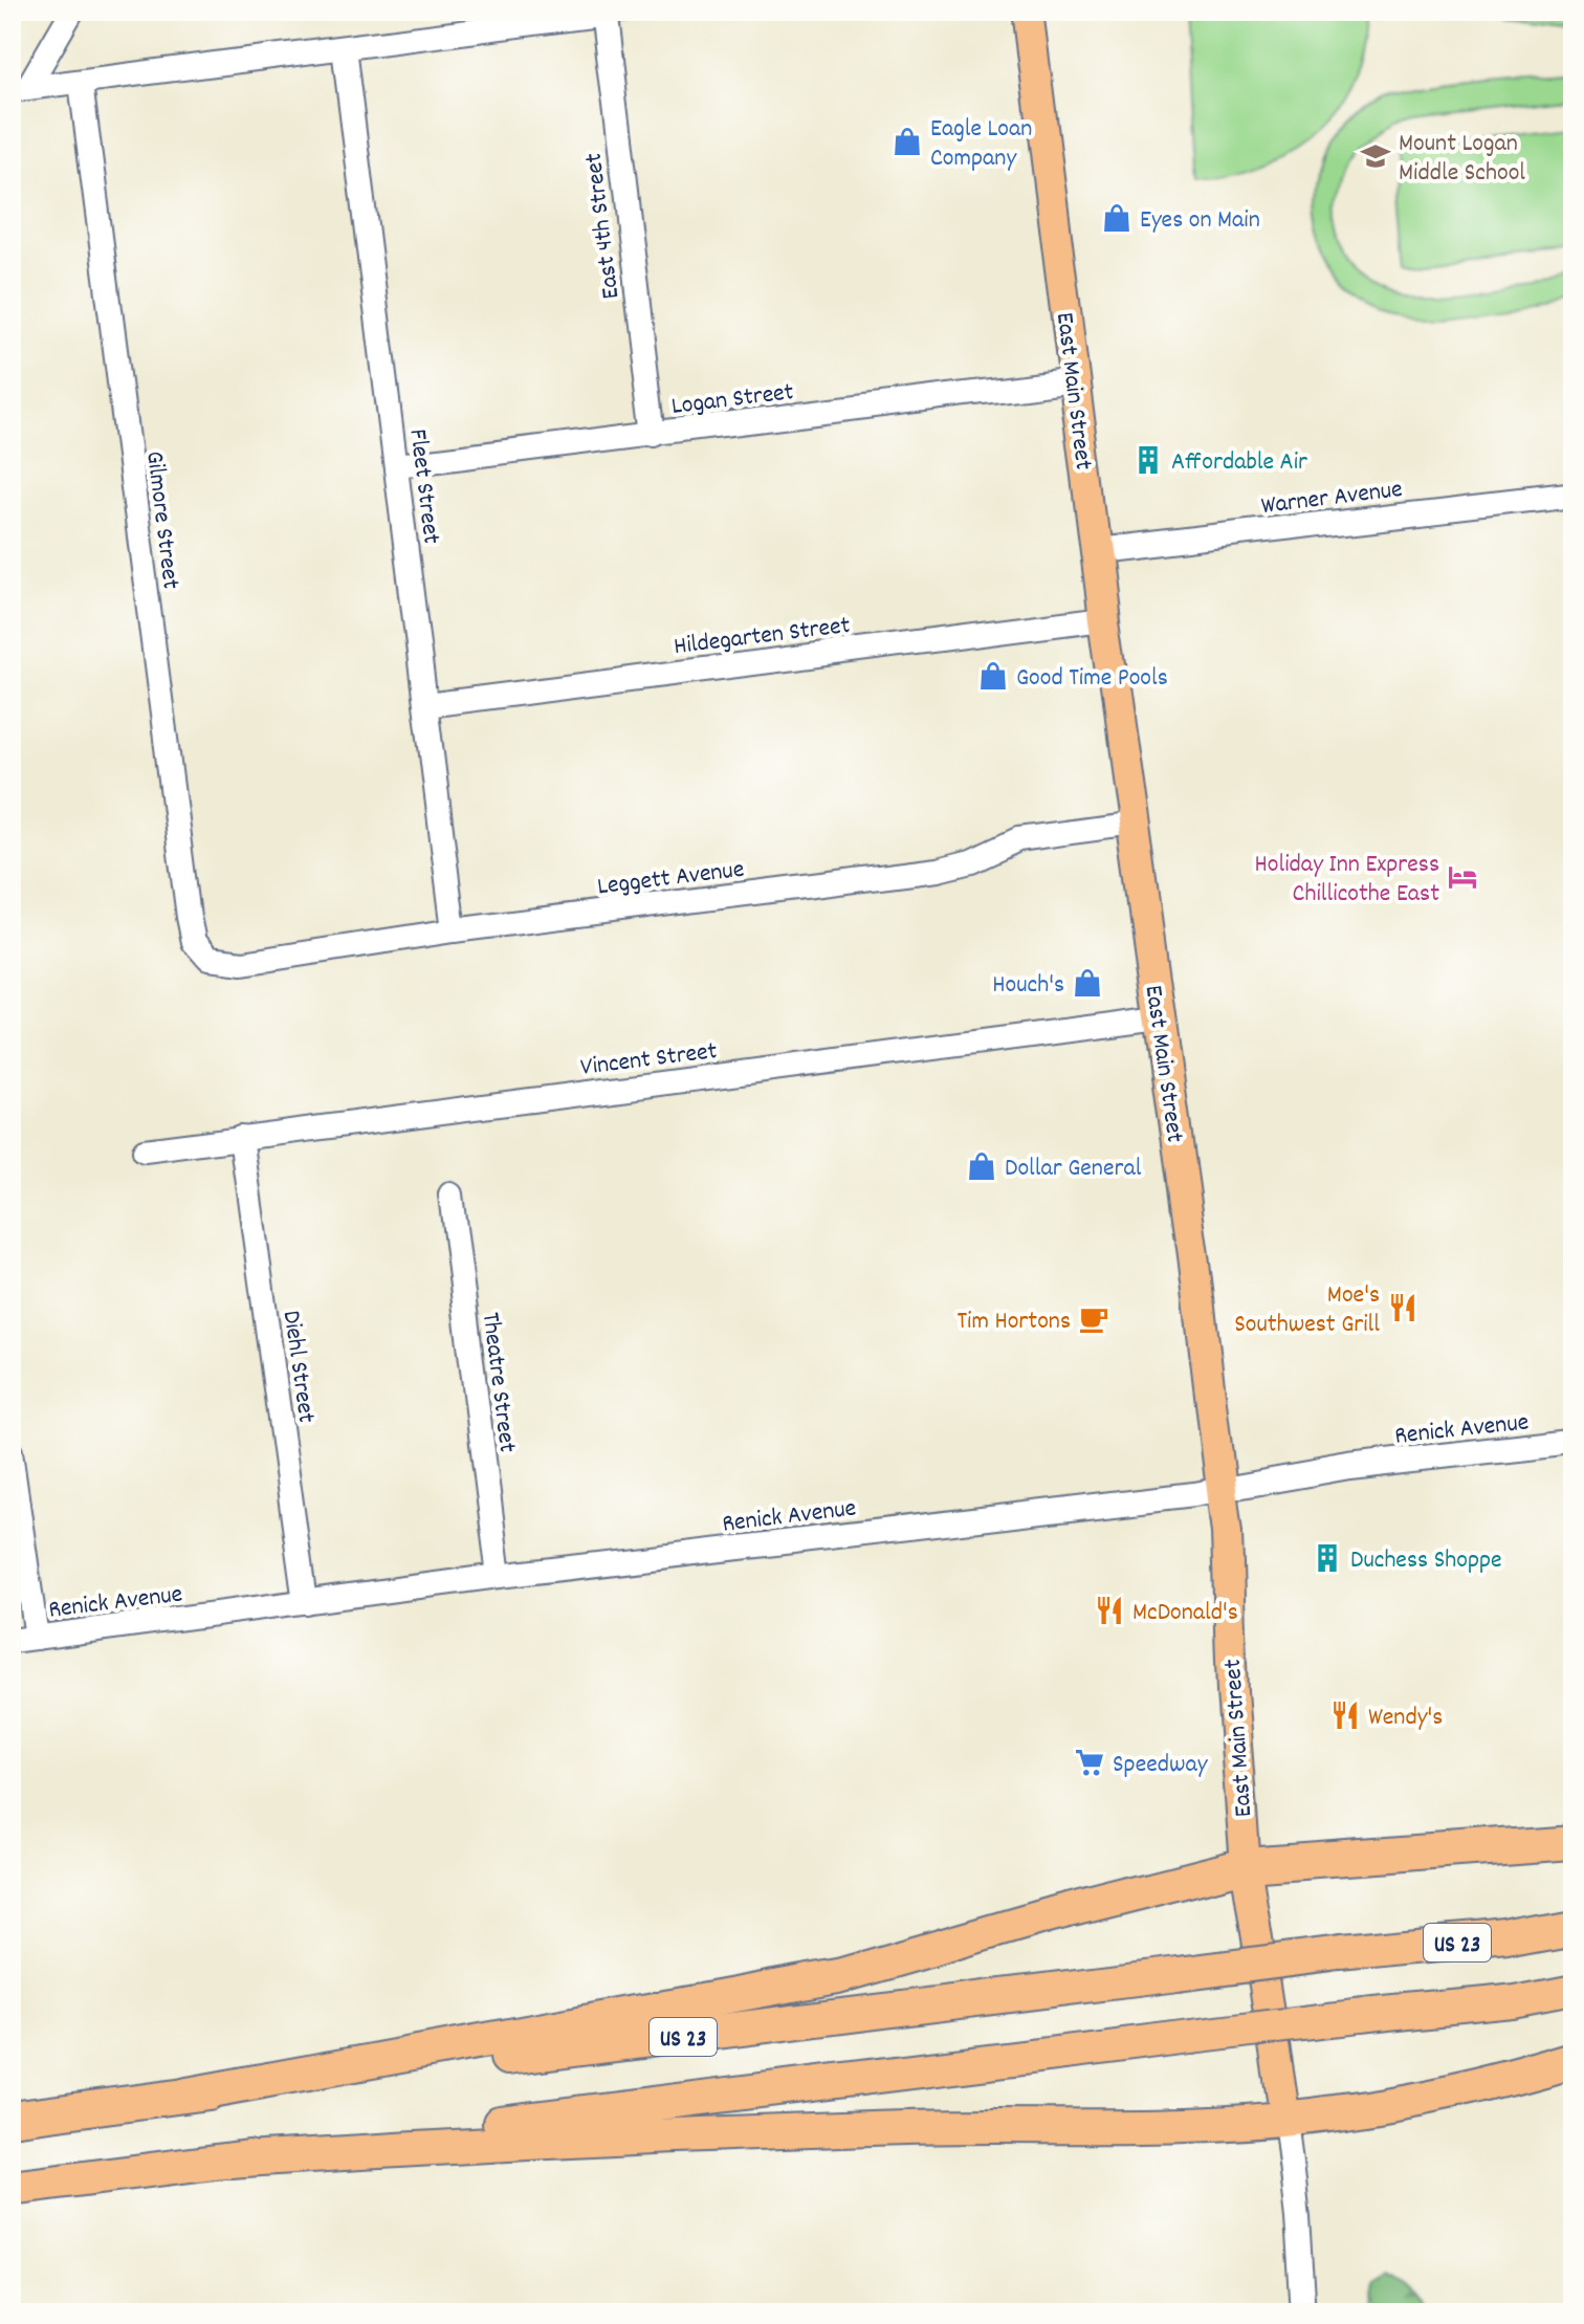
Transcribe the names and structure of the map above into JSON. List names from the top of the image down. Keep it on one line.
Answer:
{"streets":{"highway":["US 23"],"main road":["East Main Street"],"street":["East 4th Street","Logan Street","Fleet Street","Warner Avenue","Gilmore Street","Hildegarten Street","Leggett Avenue","Vincent Street","Diehl Street","Theatre Street","Renick Avenue"]},"crossings":[["East 4th Street","Logan Street"],["East Main Street","Logan Street"],["East Main Street","Warner Avenue"],["East Main Street","Hildegarten Street"],["East Main Street","Leggett Avenue"],["East Main Street","Vincent Street"],["East Main Street","Renick Avenue"],["Logan Street","Fleet Street"],["Fleet Street","Hildegarten Street"],["Fleet Street","Leggett Avenue"],["Gilmore Street","Leggett Avenue"],["Vincent Street","Diehl Street"],["Diehl Street","Renick Avenue"],["Theatre Street","Renick Avenue"]],"places":{"shop":["Eagle Loan Company","Eyes on Main","Good Time Pools","Houch's","Dollar General"],"school or university":["Mount Logan Middle School"],"building":["Affordable Air","Duchess Shoppe"],"hotel":["Holiday Inn Express Chillicothe East"],"restaurant":["Moe's Southwest Grill","McDonald's","Wendy's"],"cafe":["Tim Hortons"],"supermarket":["Speedway"]}}
